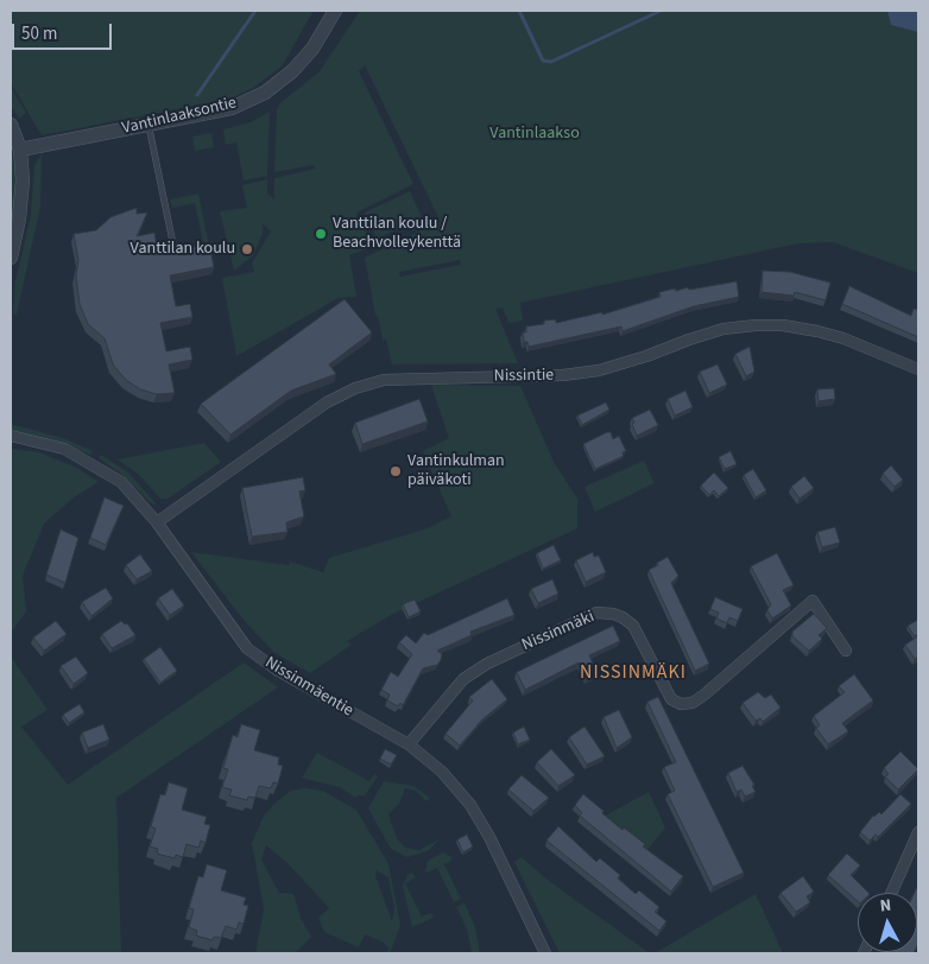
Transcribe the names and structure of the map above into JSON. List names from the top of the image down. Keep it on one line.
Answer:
{"streets":{"street":["Vantinlaaksontie","Nissintie","Nissinmäki","Nissinmäentie"]},"crossings":[["Nissintie","Nissinmäentie"],["Nissinmäki","Nissinmäentie"]],"districts":["NISSINMÄKI"],"parks":["Vantinlaakso"],"places":["Vanttilan koulu / Beachvolleykenttä","Vanttilan koulu","Vantinkulman päiväkoti"],"scale_bar":"50 m","north":"top"}
